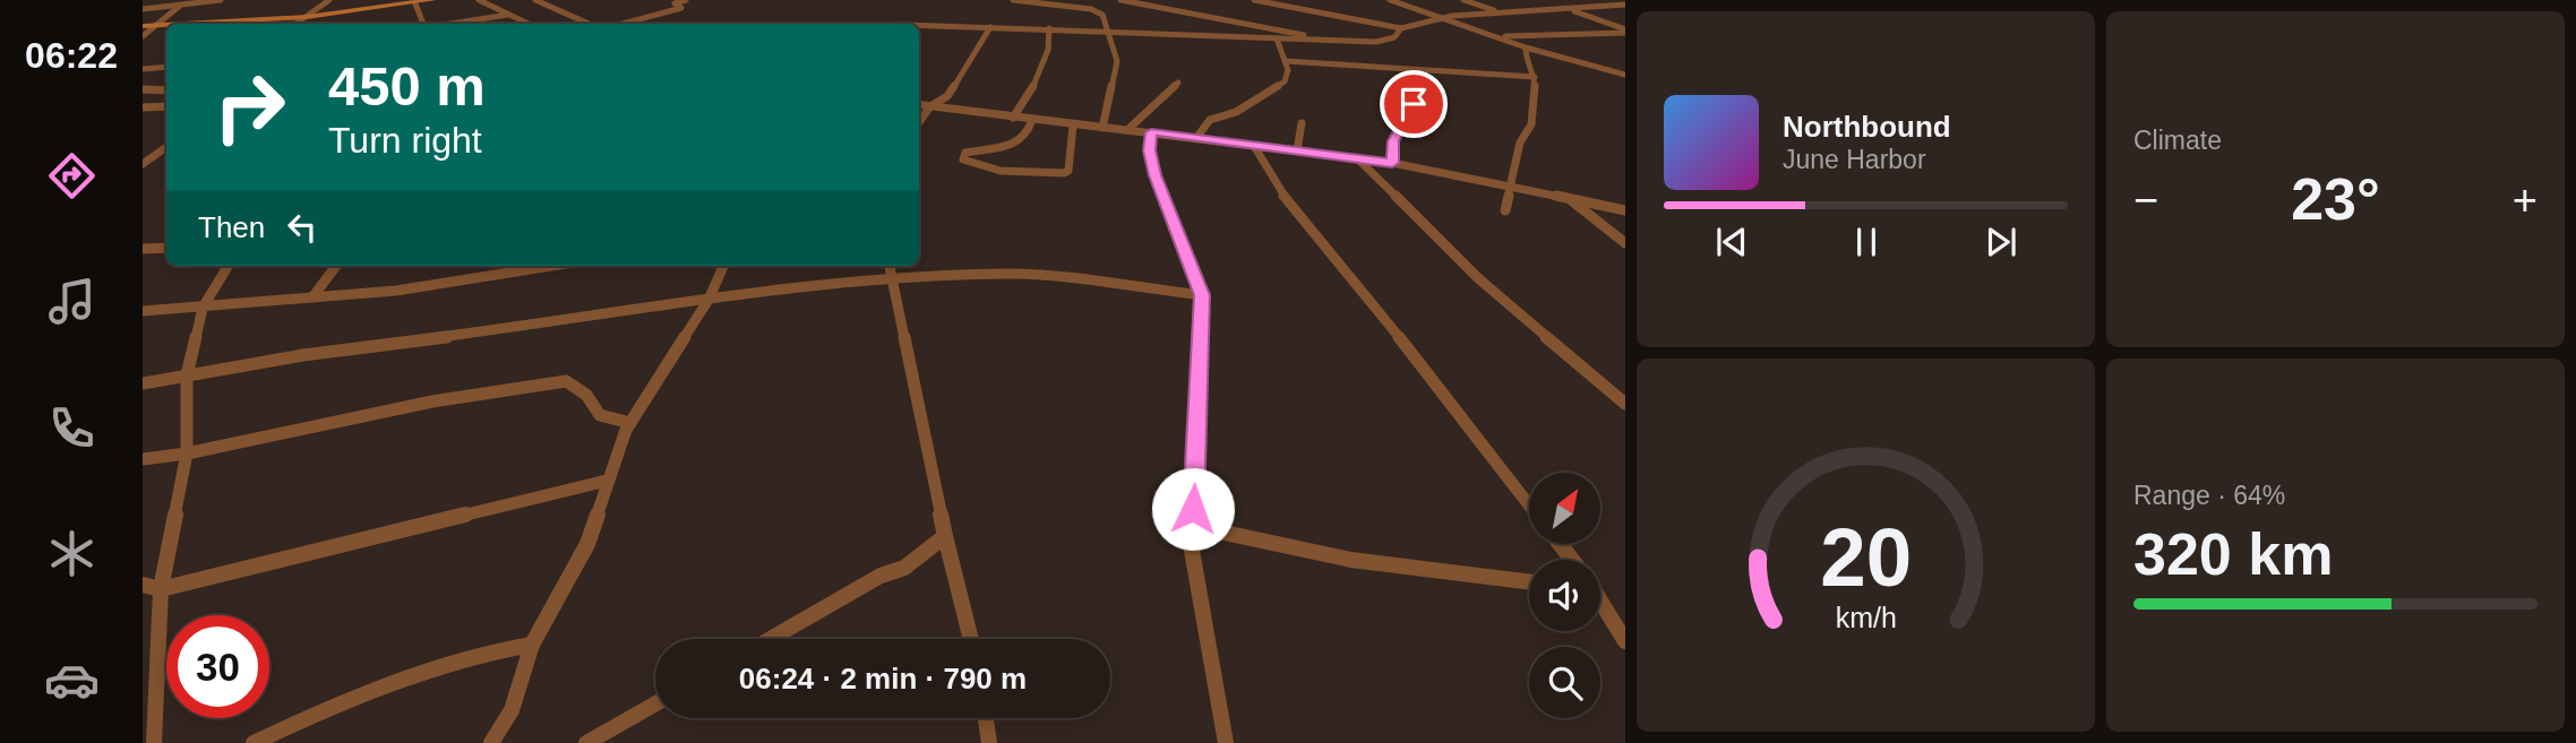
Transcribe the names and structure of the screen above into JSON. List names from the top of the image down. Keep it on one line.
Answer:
{"north":"top right","page":{"tabs":"06:22","tile":["Climate",["Range · 64%","320 km"]],"turn":["450 m","Turn right"],"song":["Northbound","June Harbor"],"heat":["−","23°","+"],"then":"Then","limit":"30","trip":"06:24 · 2 min · 790 m","gauge":["20","km/h"]}}
